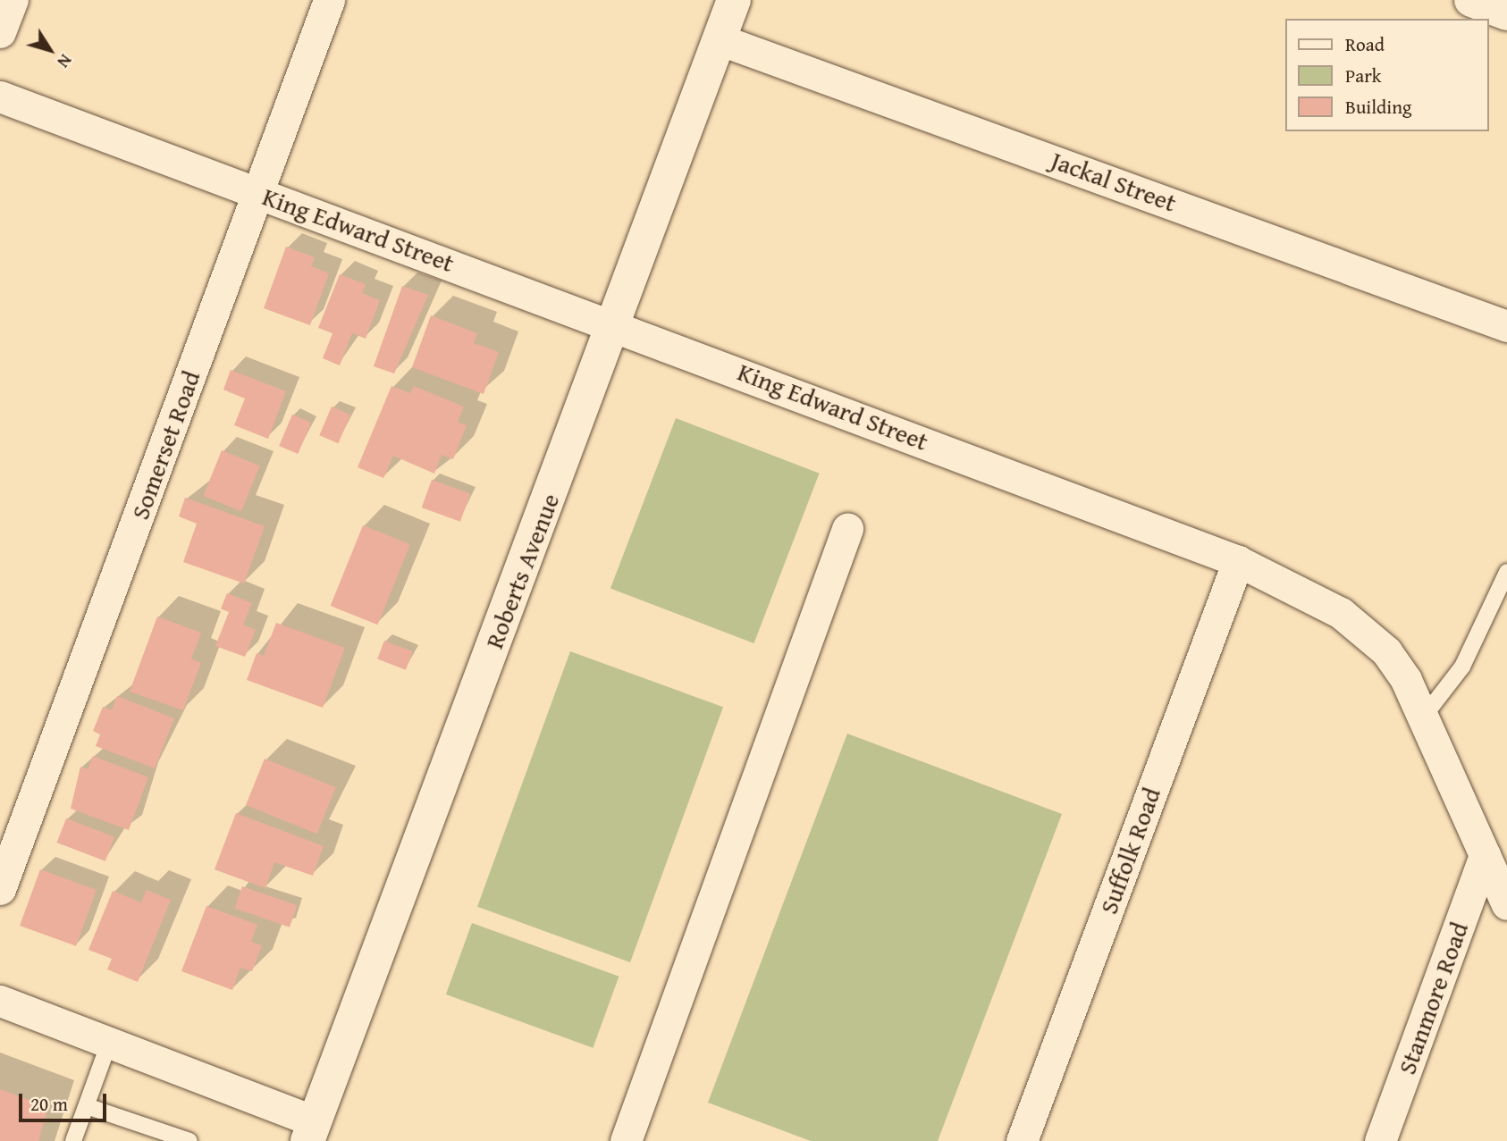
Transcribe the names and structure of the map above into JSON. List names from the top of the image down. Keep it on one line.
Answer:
{"streets":{"main road":["Roberts Avenue"],"street":["Jackal Street","King Edward Street","Somerset Road","Suffolk Road","Stanmore Road"]},"crossings":[["Jackal Street","Roberts Avenue"],["King Edward Street","Somerset Road"],["King Edward Street","Roberts Avenue"],["King Edward Street","Suffolk Road"],["King Edward Street","Stanmore Road"]],"legend":["Road","Park","Building"],"scale_bar":"20 m","north":"bottom right"}
